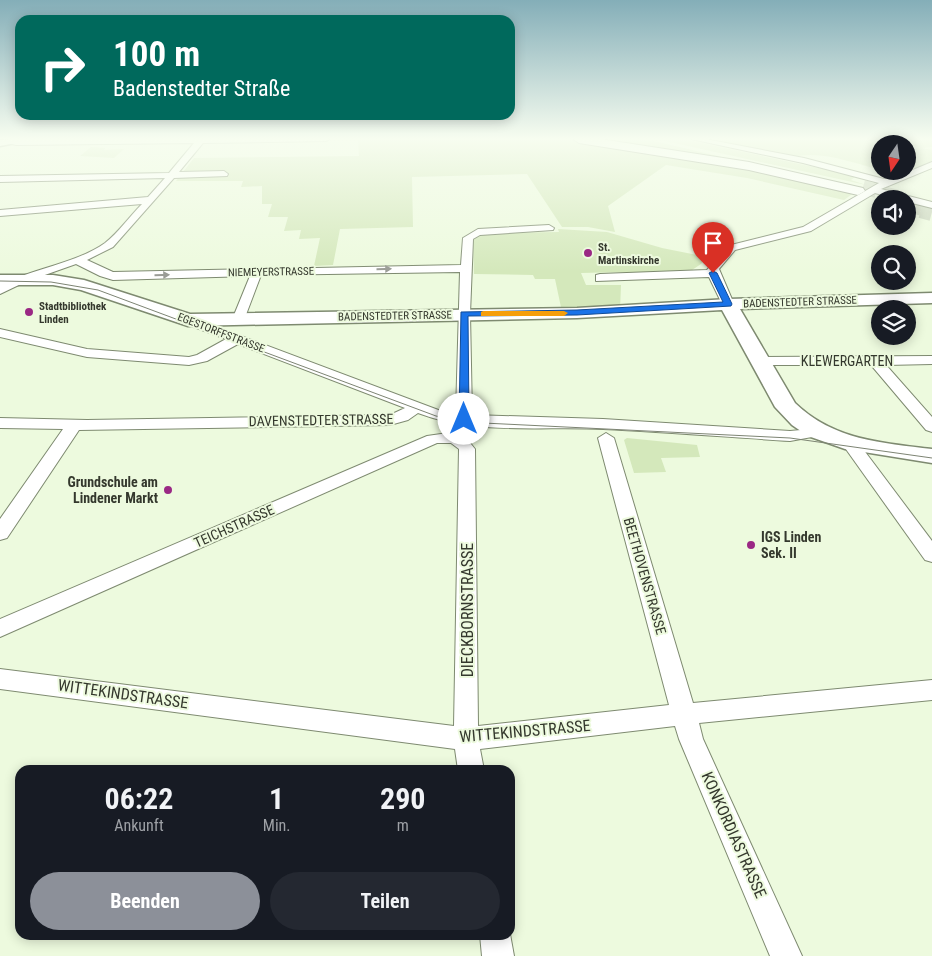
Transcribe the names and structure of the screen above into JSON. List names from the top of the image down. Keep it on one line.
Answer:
{"streets":{"street":["NIEMEYERSTRASSE","BADENSTEDTER STRASSE","EGESTORFFSTRASSE","KLEWERGARTEN","DAVENSTEDTER STRASSE","TEICHSTRASSE","BEETHOVENSTRASSE","DIECKBORNSTRASSE","WITTEKINDSTRASSE","KONKORDIASTRASSE"]},"crossings":[["BADENSTEDTER STRASSE","EGESTORFFSTRASSE"],["EGESTORFFSTRASSE","DAVENSTEDTER STRASSE"],["TEICHSTRASSE","DIECKBORNSTRASSE"],["BEETHOVENSTRASSE","WITTEKINDSTRASSE"],["BEETHOVENSTRASSE","KONKORDIASTRASSE"],["DIECKBORNSTRASSE","WITTEKINDSTRASSE"],["WITTEKINDSTRASSE","KONKORDIASTRASSE"]],"places":["St. Martinskirche","Stadtbibliothek Linden","Grundschule am Lindener Markt","IGS Linden Sek. II"],"north":"bottom","page":{"turn":["100 m","Badenstedter Straße"],"eta":["06:22","Ankunft","1","Min.","290","m"],"buttons":["Beenden","Teilen"]}}
